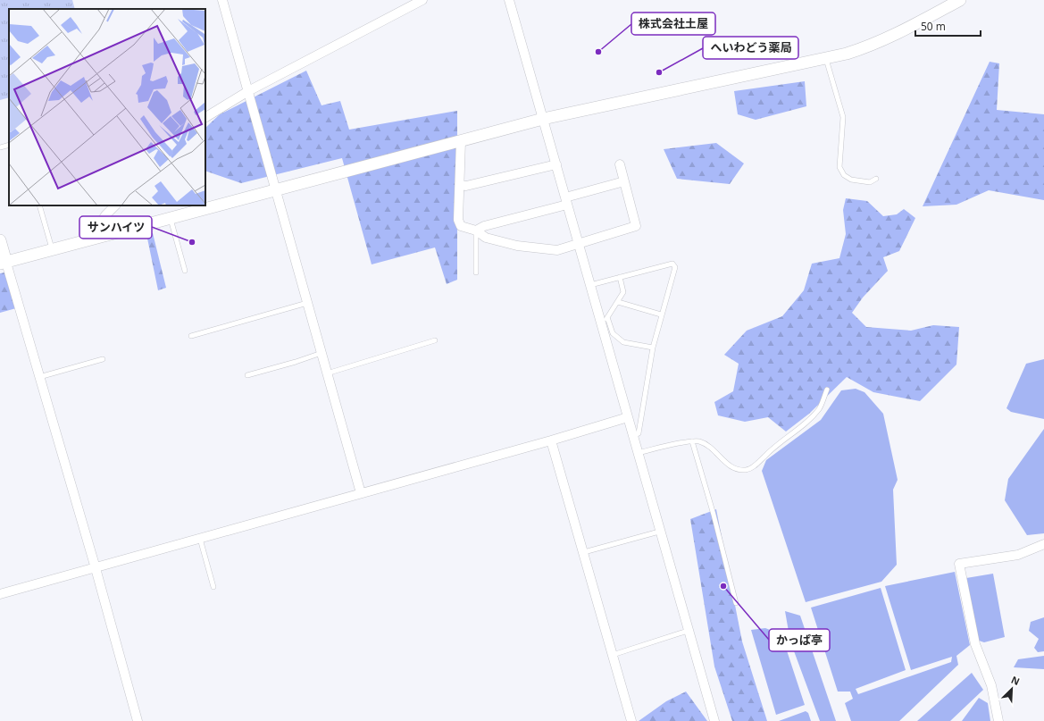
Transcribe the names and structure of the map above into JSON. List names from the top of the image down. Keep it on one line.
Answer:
{"places":["株式会社土屋","へいわどう薬局","サンハイツ","かっぱ亭"],"scale_bar":"50 m","north":"top right"}
